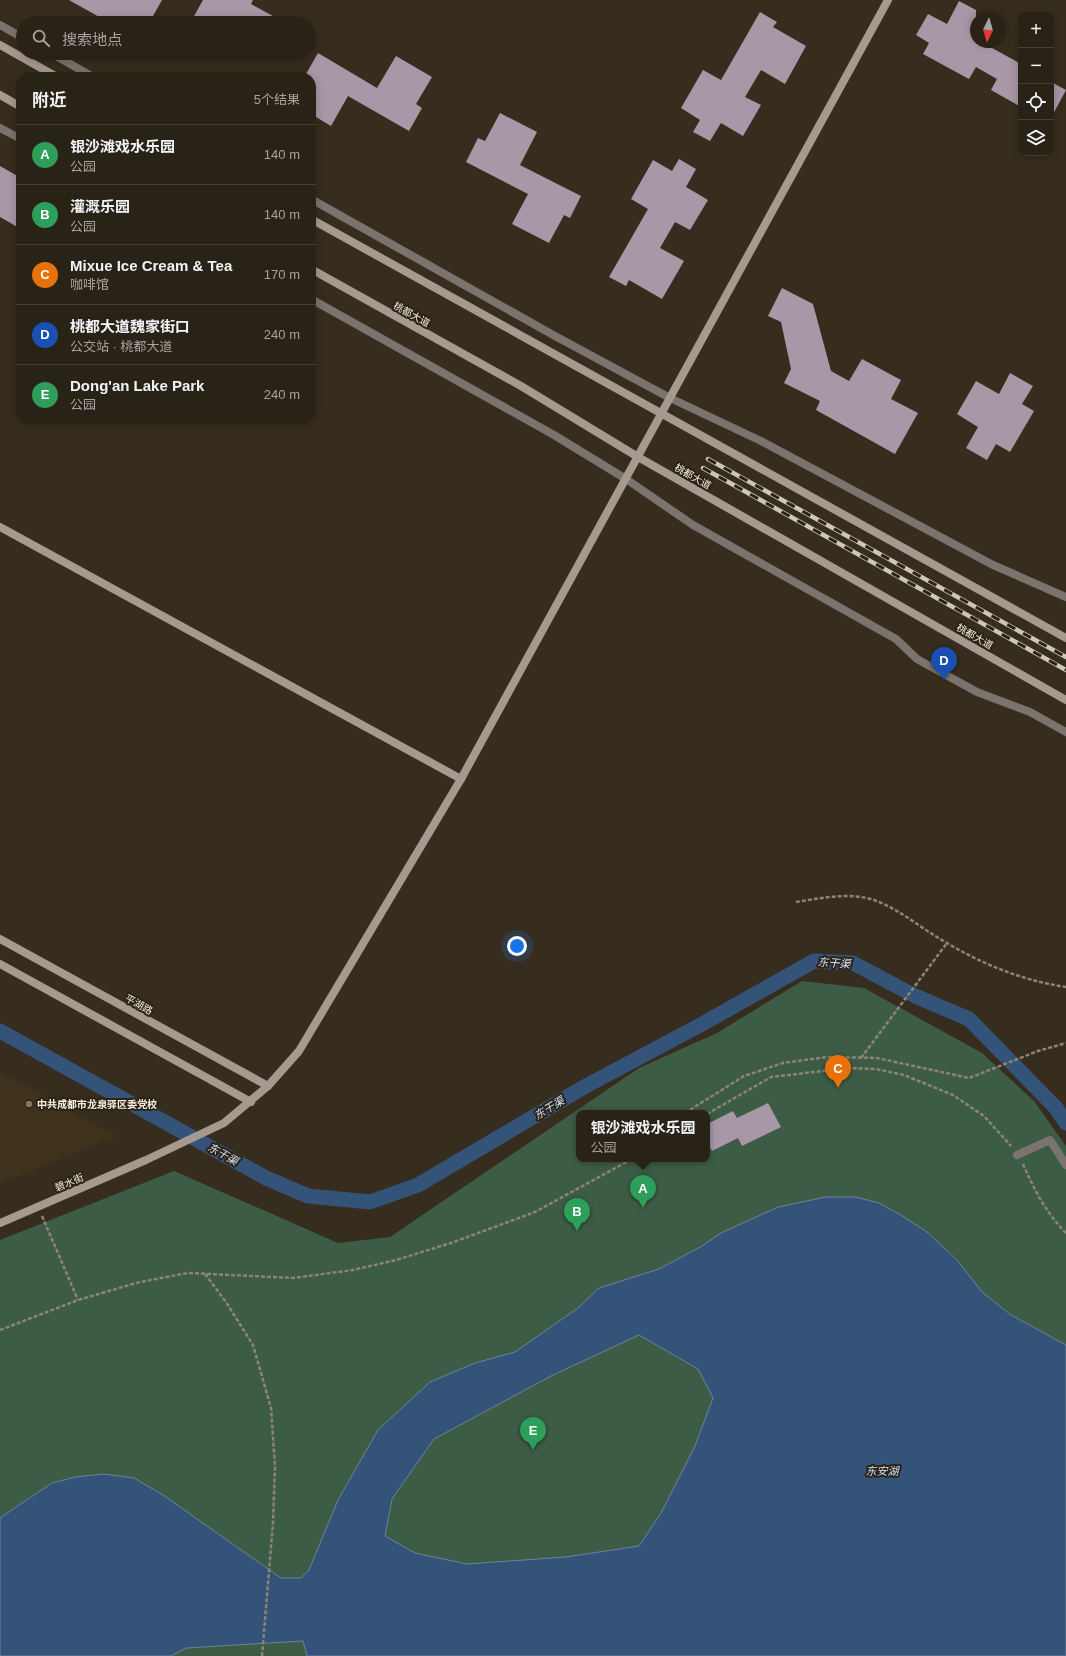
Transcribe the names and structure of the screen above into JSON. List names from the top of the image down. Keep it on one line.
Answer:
{"streets":{"street":["桃都大道","平湖路","碧水街"]},"crossings":[["桃都大道","碧水街"],["平湖路","碧水街"]],"water":["东干渠","东安湖"],"places":["中共成都市龙泉驿区委党校"],"north":"bottom","page":{"map_buttons":["+","−"],"search":"搜索地点","heading":["附近","5个结果"],"list":[{"mark":"A","name":"银沙滩戏水乐园","note":"公园","value":"140 m"},{"mark":"B","name":"灌溉乐园","note":"公园","value":"140 m"},{"mark":"C","name":"Mixue Ice Cream & Tea","note":"咖啡馆","value":"170 m"},{"mark":"D","name":"桃都大道魏家街口","note":"公交站 · 桃都大道","value":"240 m"},{"mark":"E","name":"Dong'an Lake Park","note":"公园","value":"240 m"}],"pins":["D","C","A","B","E"],"popup":["银沙滩戏水乐园","公园"]}}
